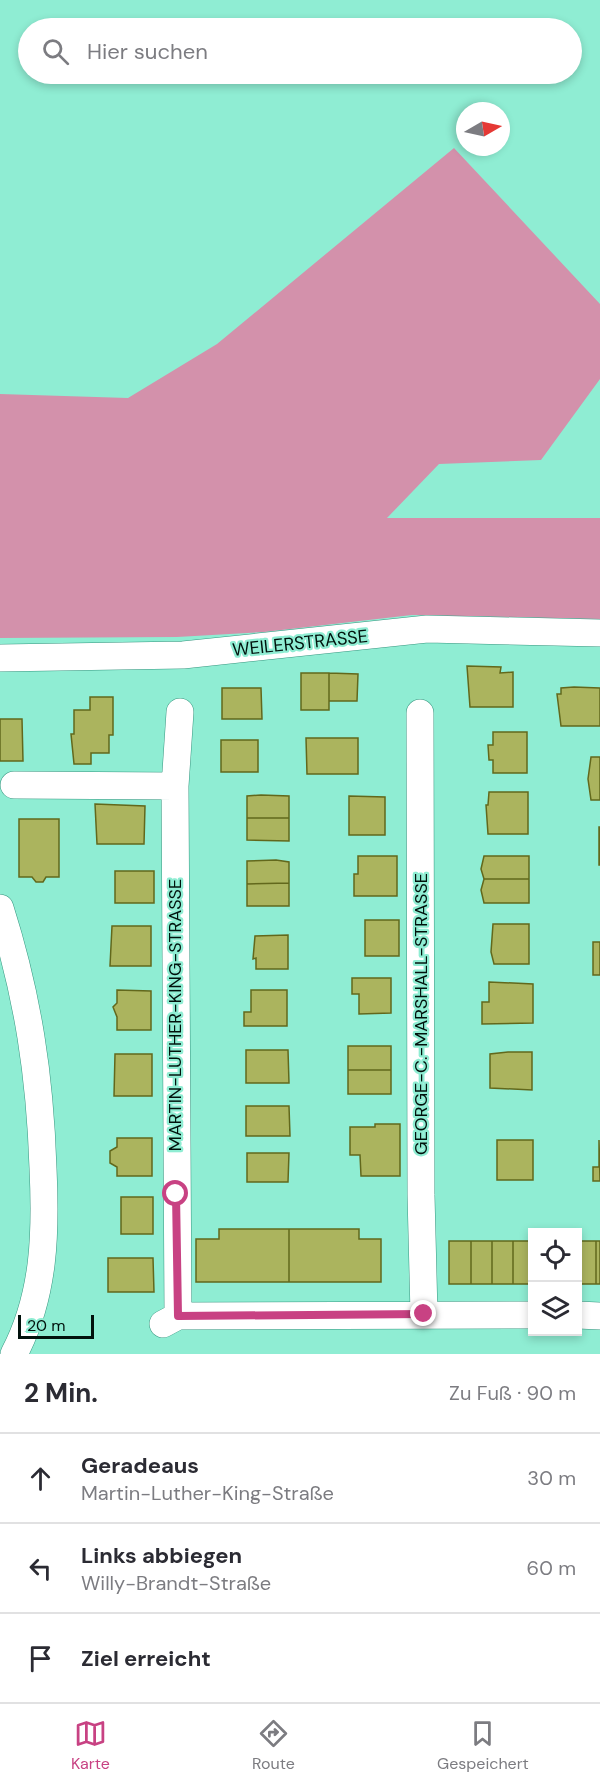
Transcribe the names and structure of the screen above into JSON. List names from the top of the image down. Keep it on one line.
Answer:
{"streets":{"street":["WEILERSTRASSE","GEORGE-C.-MARSHALL-STRASSE","MARTIN-LUTHER-KING-STRASSE"]},"crossings":[["GEORGE-C.-MARSHALL-STRASSE","MARTIN-LUTHER-KING-STRASSE"]],"scale_bar":"20 m","north":"right","page":{"search":"Hier suchen","scale":"20 m","heading":["2 Min.","Zu Fuß · 90 m"],"list":[["Geradeaus","Martin-Luther-King-Straße","30 m"],["Links abbiegen","Willy-Brandt-Straße","60 m"],"Ziel erreicht"],"nav":["Karte","Route","Gespeichert"]}}
